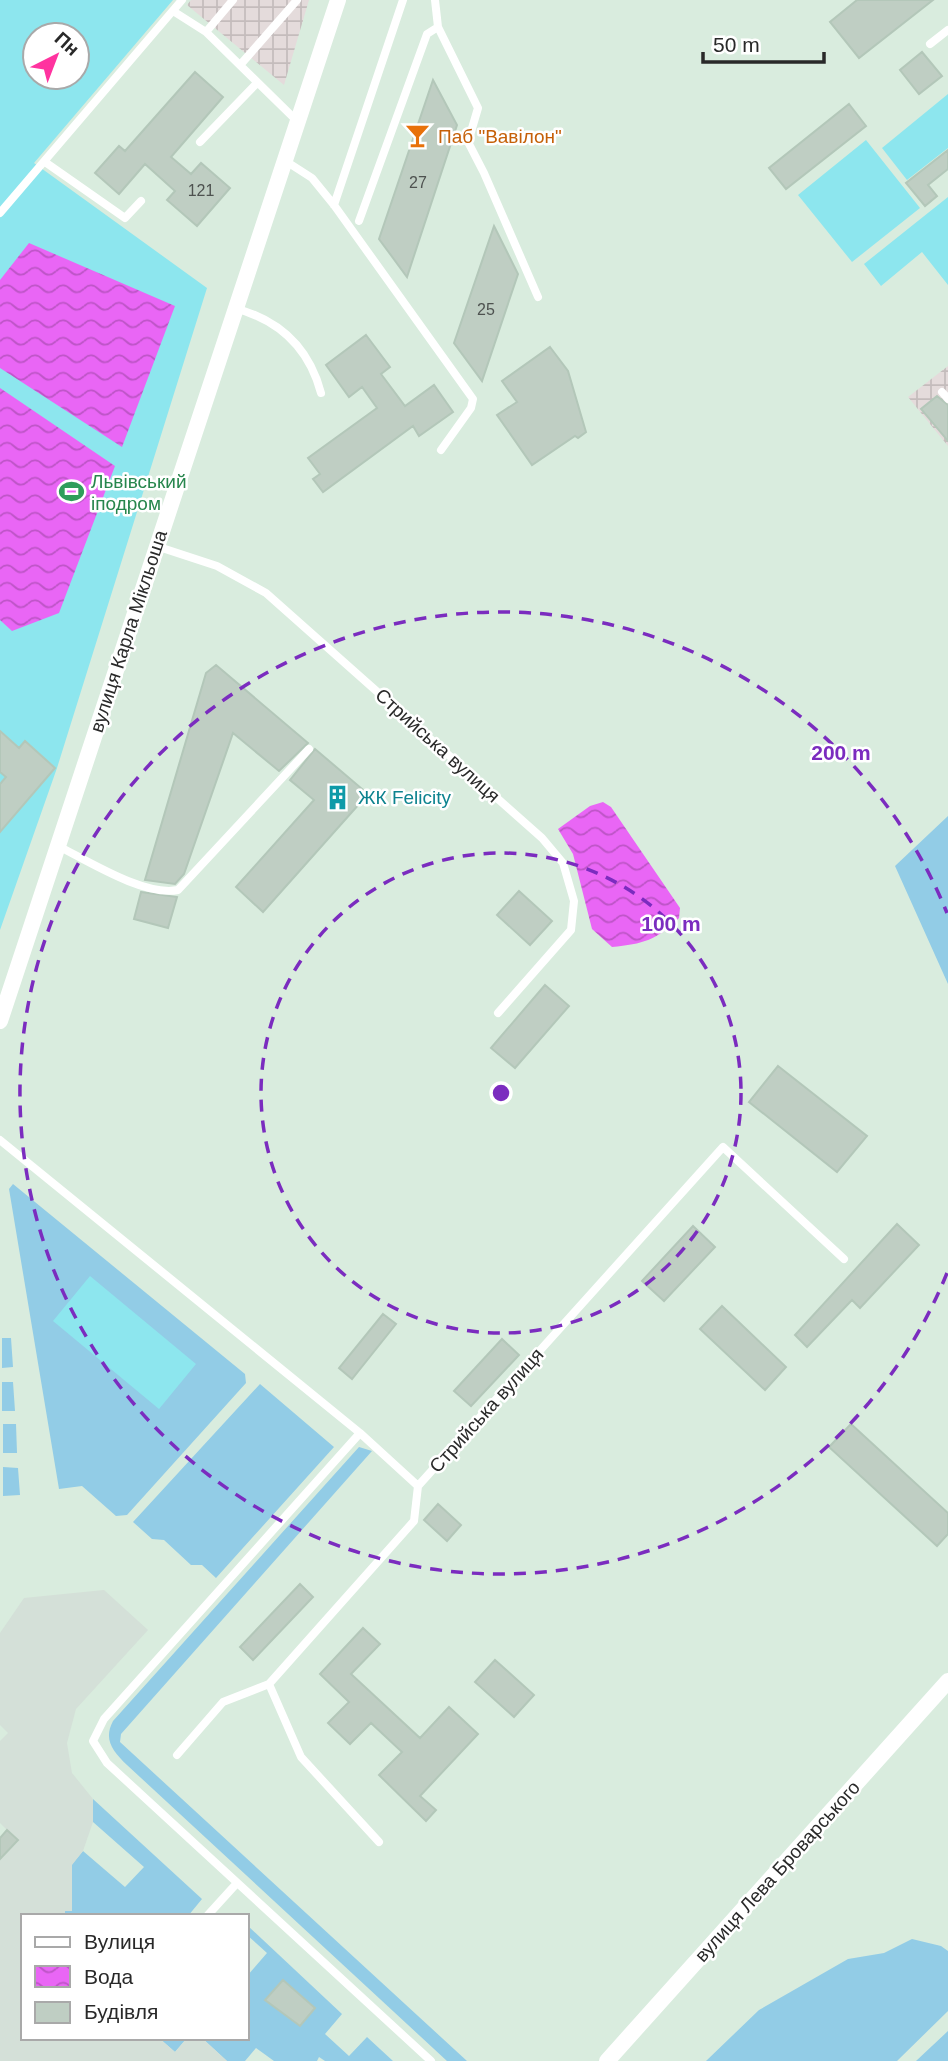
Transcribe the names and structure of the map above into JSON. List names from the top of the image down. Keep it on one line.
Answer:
{"streets":{"street":["вулиця Карла Мікльоша","вулиця Лева Броварського"],"lane":["Стрийська вулиця"]},"crossings":[["вулиця Карла Мікльоша","Стрийська вулиця"]],"places":{"bar":["Паб \"Вавілон\""],"sports":["Львівський іподром"],"building":["ЖК Felicity"]},"house_numbers":["27","121","25"],"legend":["Вулиця","Вода","Будівля"],"scale_bar":"50 m","north":"top right","rings":["200 m","100 m"]}
